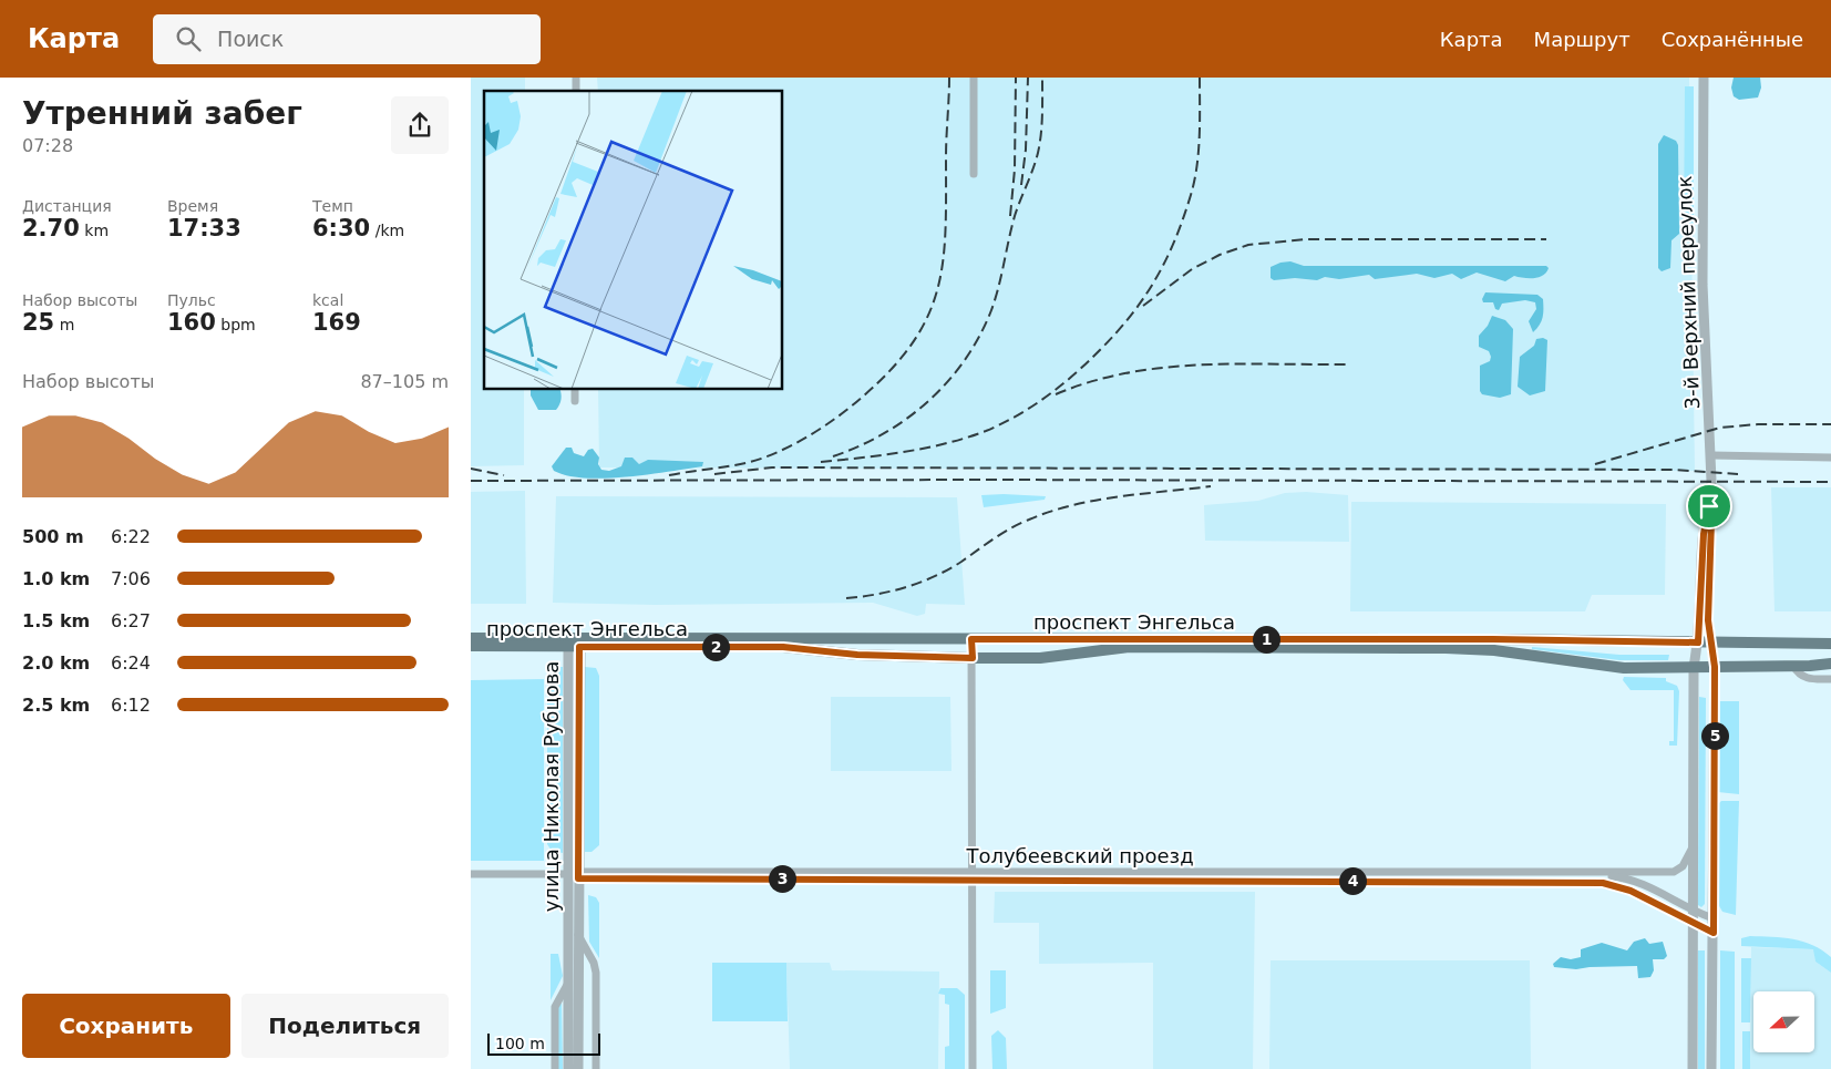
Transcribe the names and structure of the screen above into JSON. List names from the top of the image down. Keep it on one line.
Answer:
{"streets":{"main road":["проспект Энгельса"],"street":["3-й Верхний переулок","улица Николая Рубцова","Толубеевский проезд"]},"crossings":[["3-й Верхний переулок","проспект Энгельса"],["проспект Энгельса","улица Николая Рубцова"],["улица Николая Рубцова","Толубеевский проезд"]],"scale_bar":"100 m","north":"left","page":{"header":"Карта","search":"Поиск","nav":["Карта","Маршрут","Сохранённые"],"heading":["Утренний забег","07:28"],"stats":[["Дистанция","2.70 km"],["Время","17:33"],["Темп","6:30 /km"],["Набор высоты","25 m"],["Пульс","160 bpm"],["kcal","169"]],"chart":["Набор высоты","87–105 m"],"list":[{"name":"500 m","note":"6:22"},{"name":"1.0 km","note":"7:06"},{"name":"1.5 km","note":"6:27"},{"name":"2.0 km","note":"6:24"},{"name":"2.5 km","note":"6:12"}],"pins":["1","2","5","3","4"],"buttons":["Сохранить","Поделиться"],"scale":"100 m"}}
